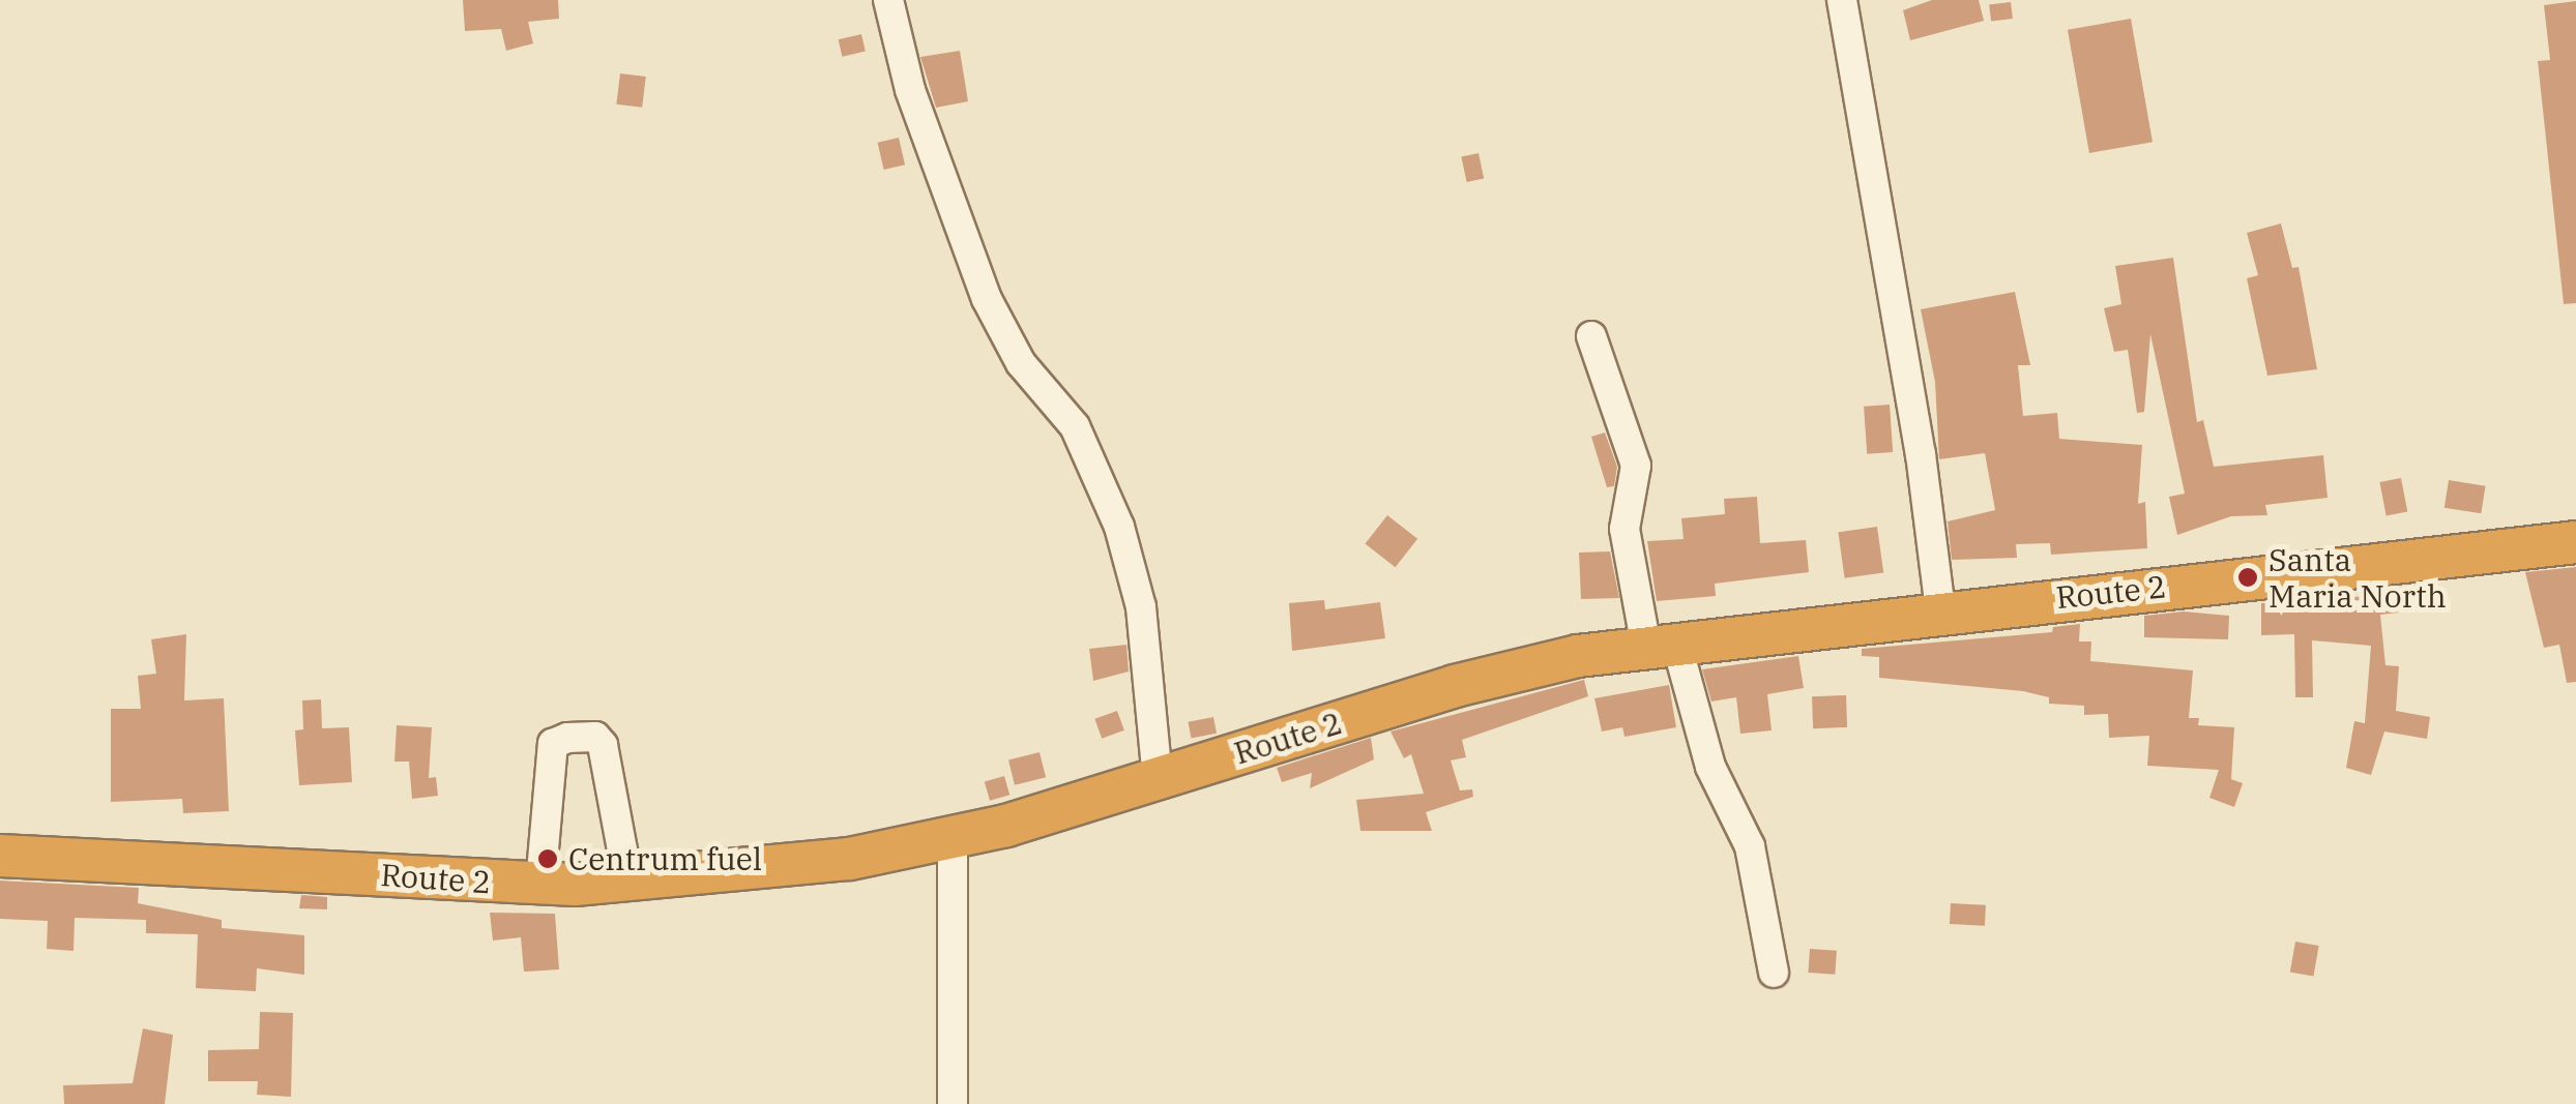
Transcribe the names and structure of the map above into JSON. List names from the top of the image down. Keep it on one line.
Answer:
{"streets":{"highway":["Route 2"]},"places":["Santa Maria North","Centrum fuel"]}
